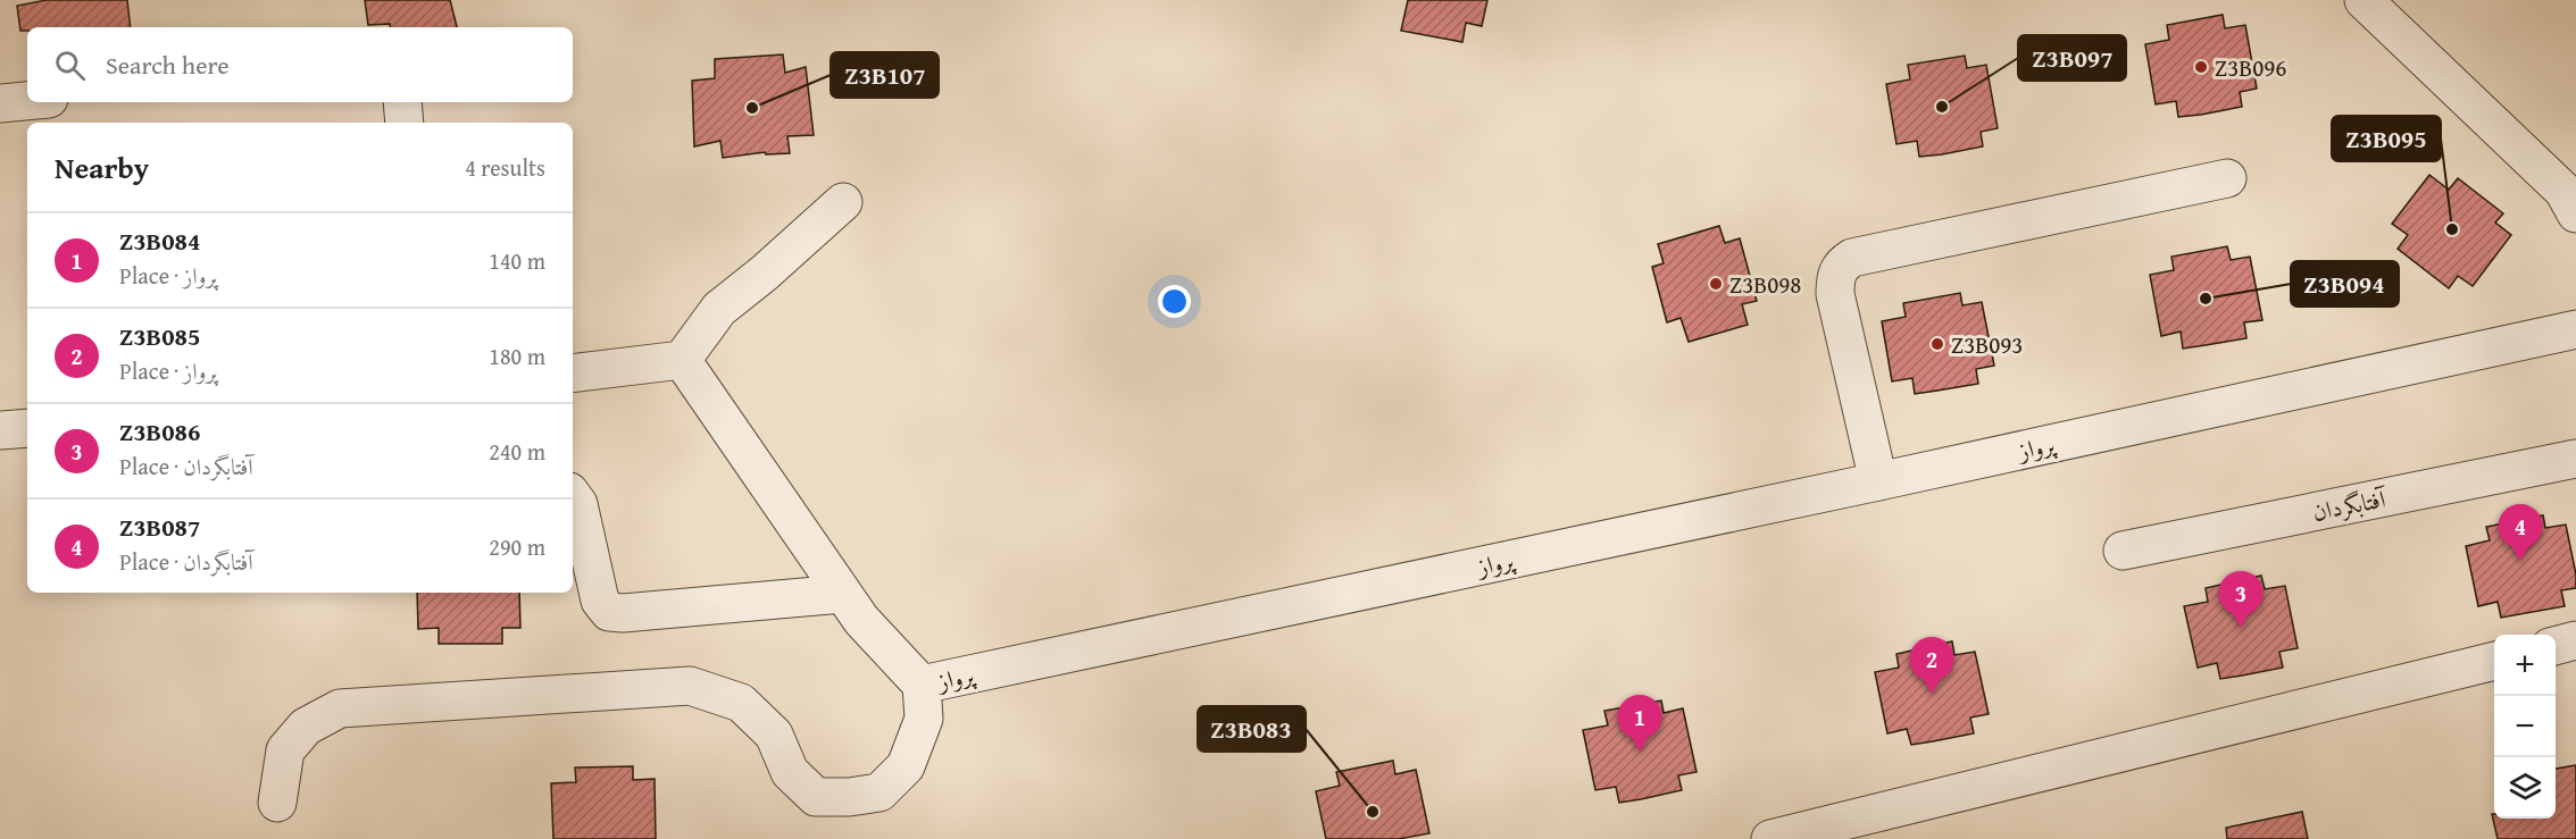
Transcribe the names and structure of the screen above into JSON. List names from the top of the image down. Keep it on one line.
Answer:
{"streets":{"street":["پرواز","آفتابگردان"]},"places":["Z3B096","Z3B097","Z3B107","Z3B095","Z3B098","Z3B094","Z3B093","Z3B083"],"page":{"search":"Search here","heading":["Nearby","4 results"],"list":[{"mark":"1","name":"Z3B084","note":"Place · پرواز","value":"140 m"},{"mark":"2","name":"Z3B085","note":"Place · پرواز","value":"180 m"},{"mark":"3","name":"Z3B086","note":"Place · آفتابگردان","value":"240 m"},{"mark":"4","name":"Z3B087","note":"Place · آفتابگردان","value":"290 m"}],"pins":["4","3","2","1"],"map_buttons":["+","−"]}}
